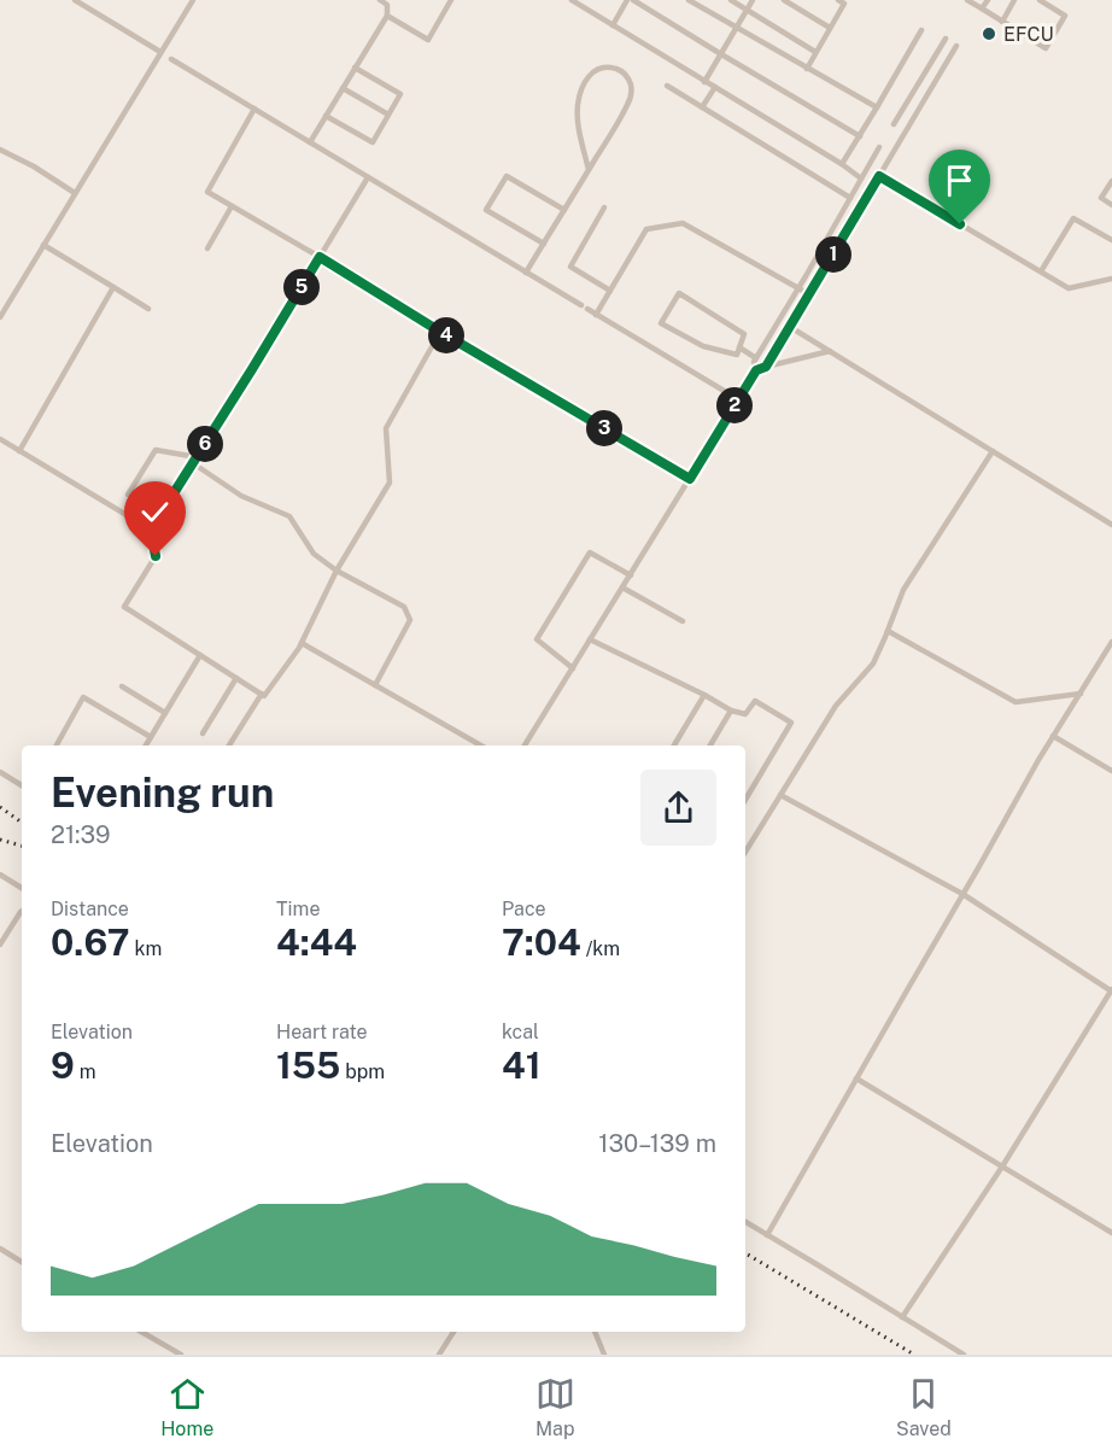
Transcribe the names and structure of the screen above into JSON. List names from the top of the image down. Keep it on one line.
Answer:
{"places":["EFCU"],"page":{"pins":["1","5","4","2","3","6"],"heading":["Evening run","21:39"],"stats":[["Distance","0.67 km"],["Time","4:44"],["Pace","7:04 /km"],["Elevation","9 m"],["Heart rate","155 bpm"],["kcal","41"]],"chart":["Elevation","130–139 m"],"tabs":["Home","Map","Saved"]}}
